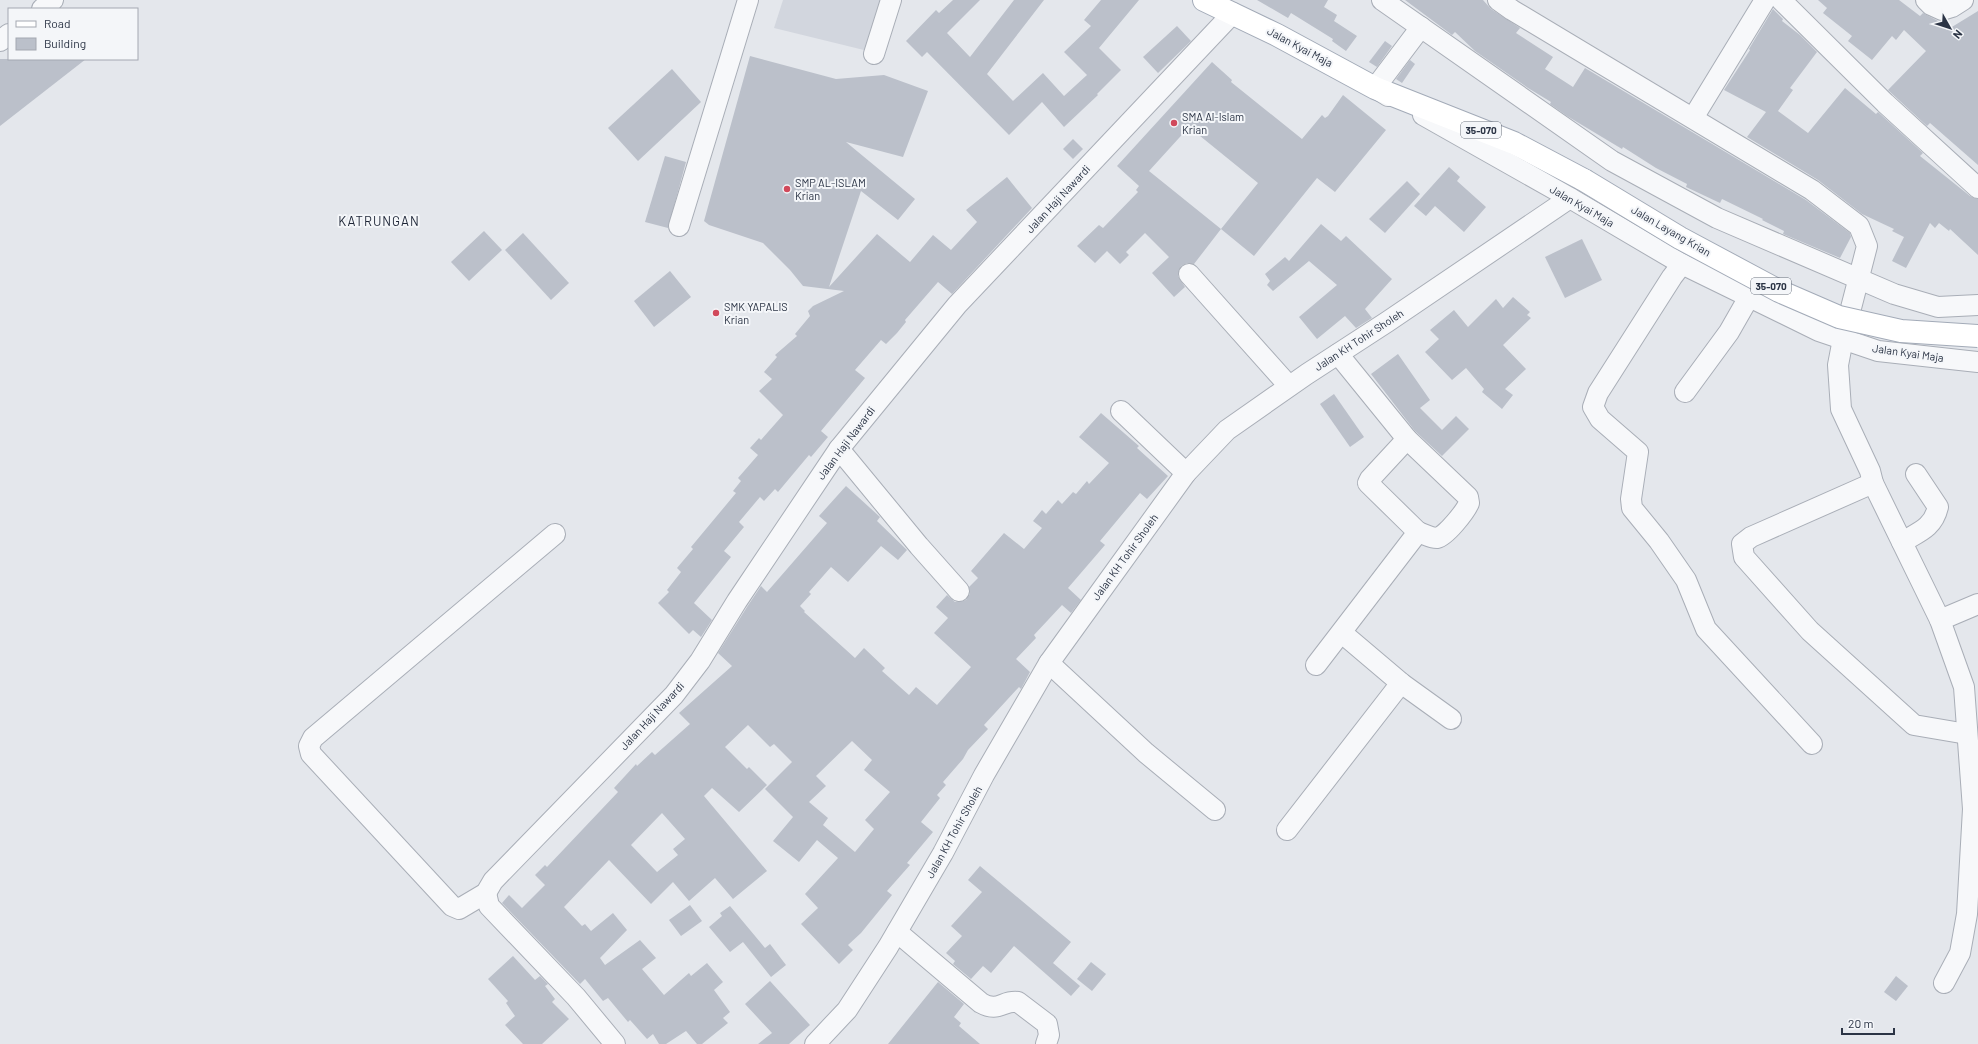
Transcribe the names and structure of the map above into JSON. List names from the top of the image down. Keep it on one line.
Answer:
{"streets":{"main road":["Jalan Kyai Maja","35-070","Jalan Layang Krian"],"street":["Jalan Haji Nawardi","Jalan KH Tohir Sholeh"]},"crossings":[["Jalan Kyai Maja","Jalan Haji Nawardi"],["Jalan Kyai Maja","Jalan Layang Krian"],["Jalan Kyai Maja","Jalan KH Tohir Sholeh"]],"districts":["KATRUNGAN"],"places":["SMA Al-Islam Krian","SMP AL-ISLAM Krian","SMK YAPALIS Krian"],"legend":["Road","Building"],"scale_bar":"20 m","north":"bottom right"}
